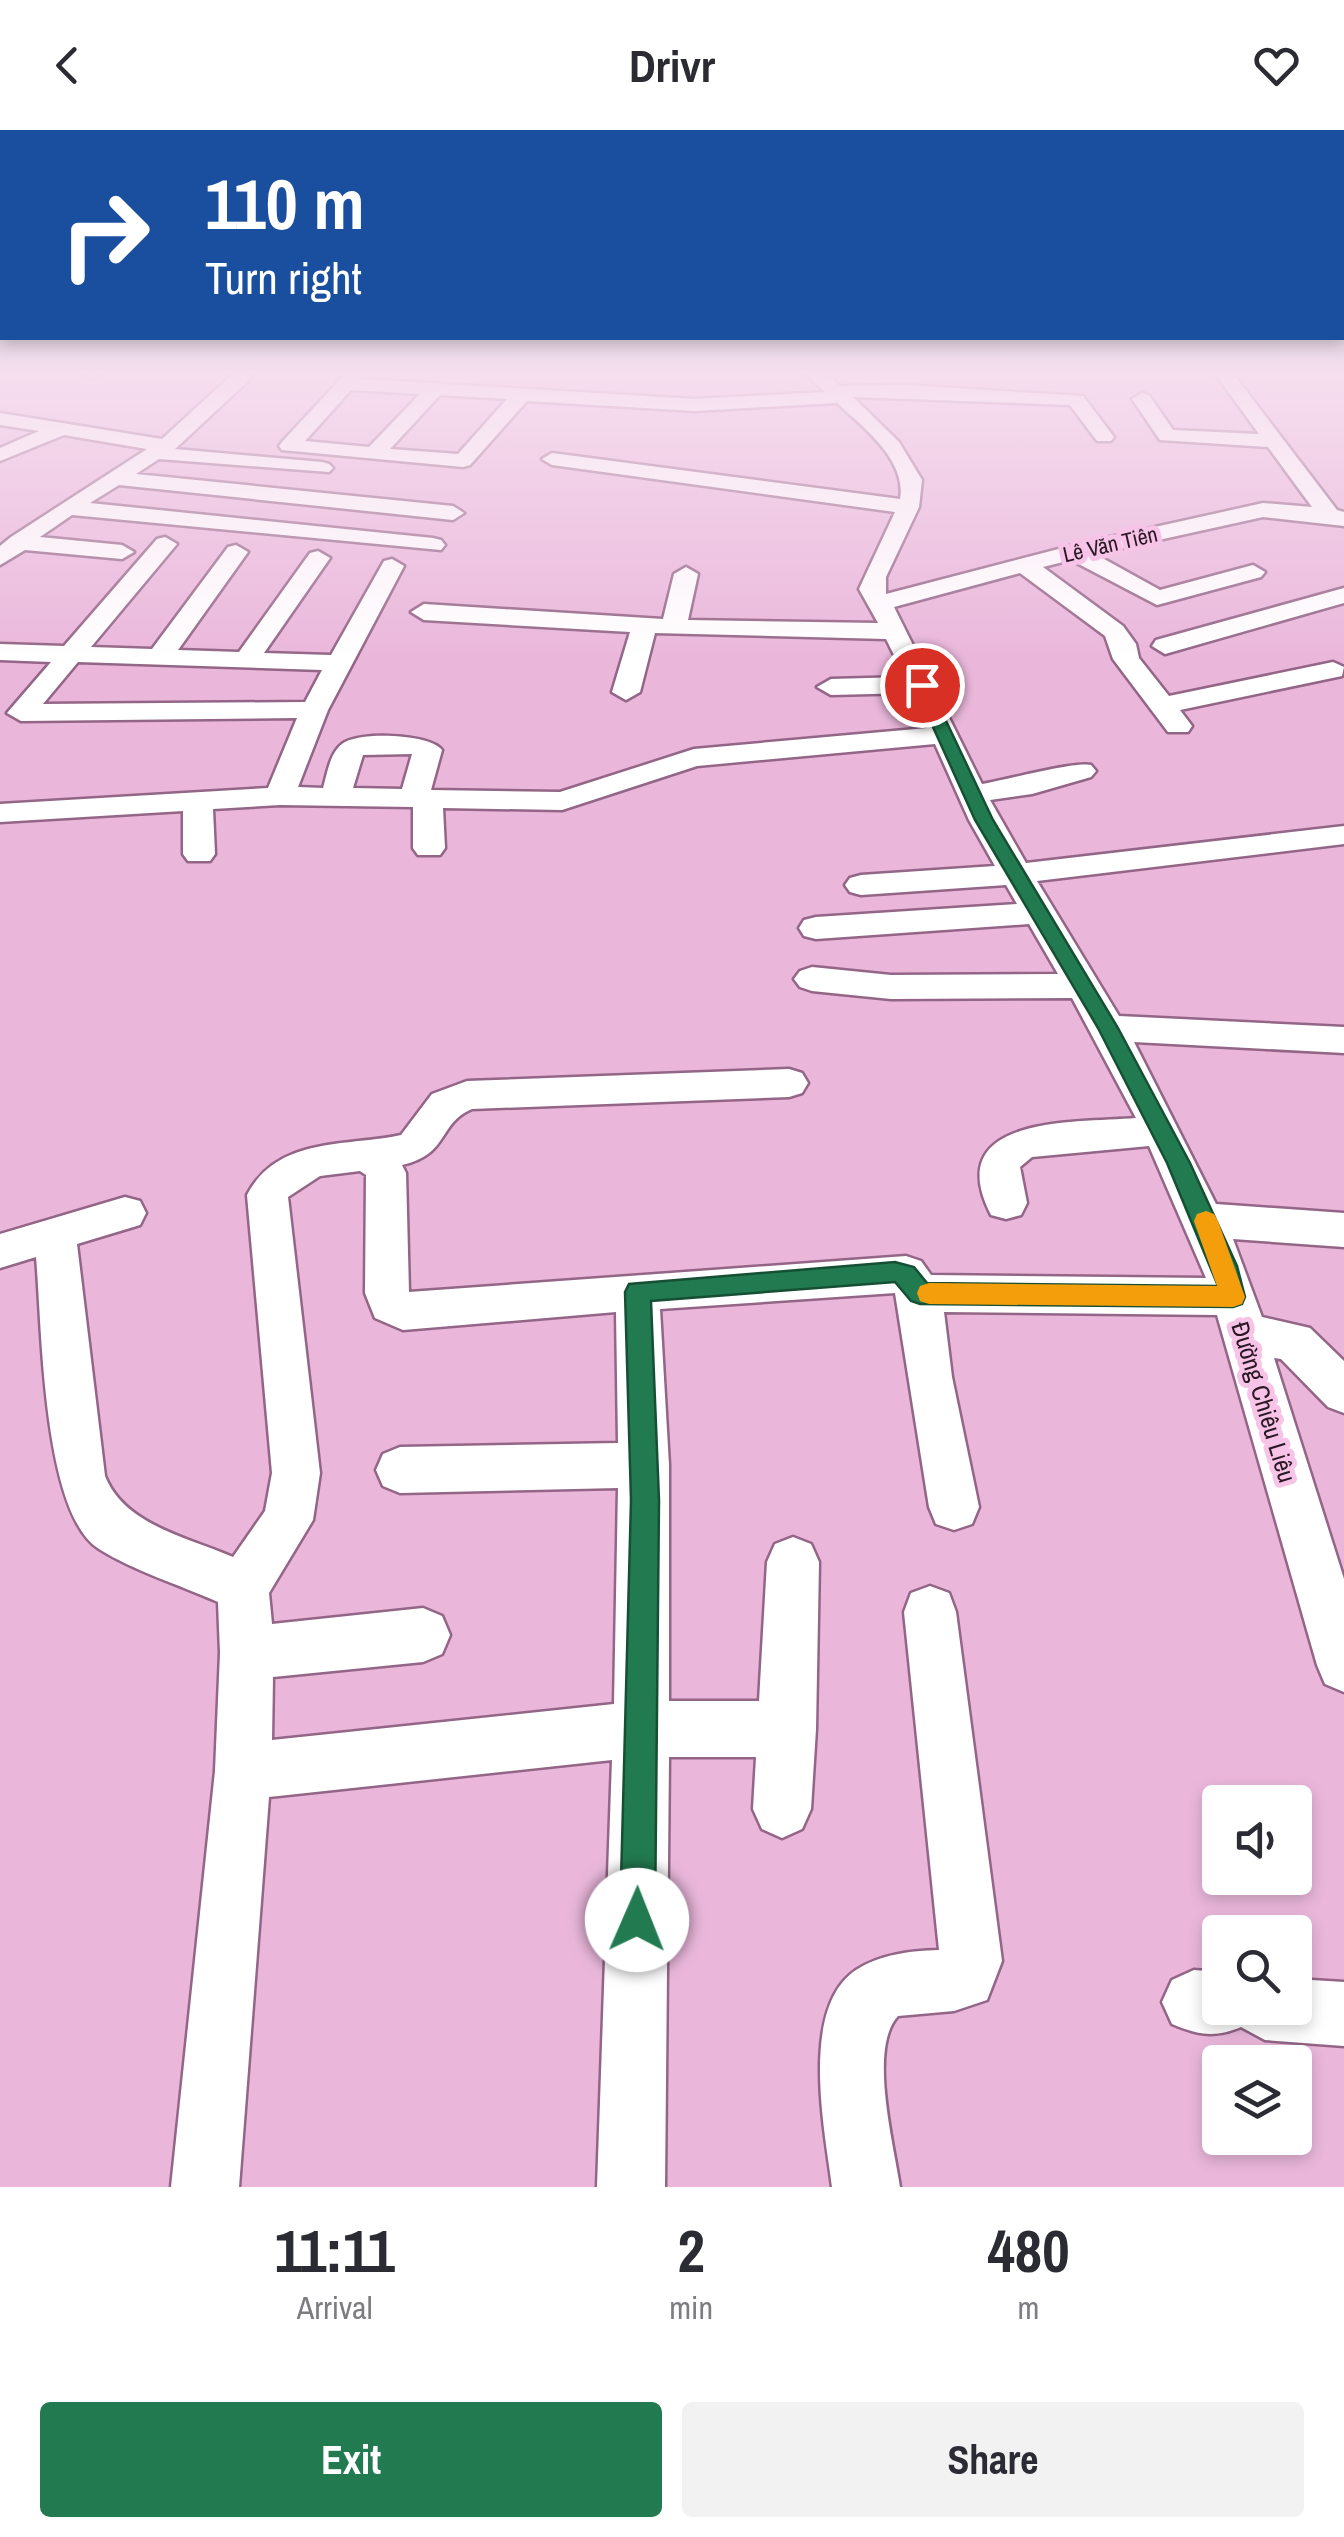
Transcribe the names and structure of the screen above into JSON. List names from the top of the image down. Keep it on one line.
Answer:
{"streets":{"street":["Lê Văn Tiên","Đường Chiêu Liêu"]},"crossings":[["Lê Văn Tiên","Đường Chiêu Liêu"]],"page":{"header":"Drivr","turn":["110 m","Turn right"],"eta":["11:11","Arrival","2","min","480","m"],"buttons":["Exit","Share"]}}
